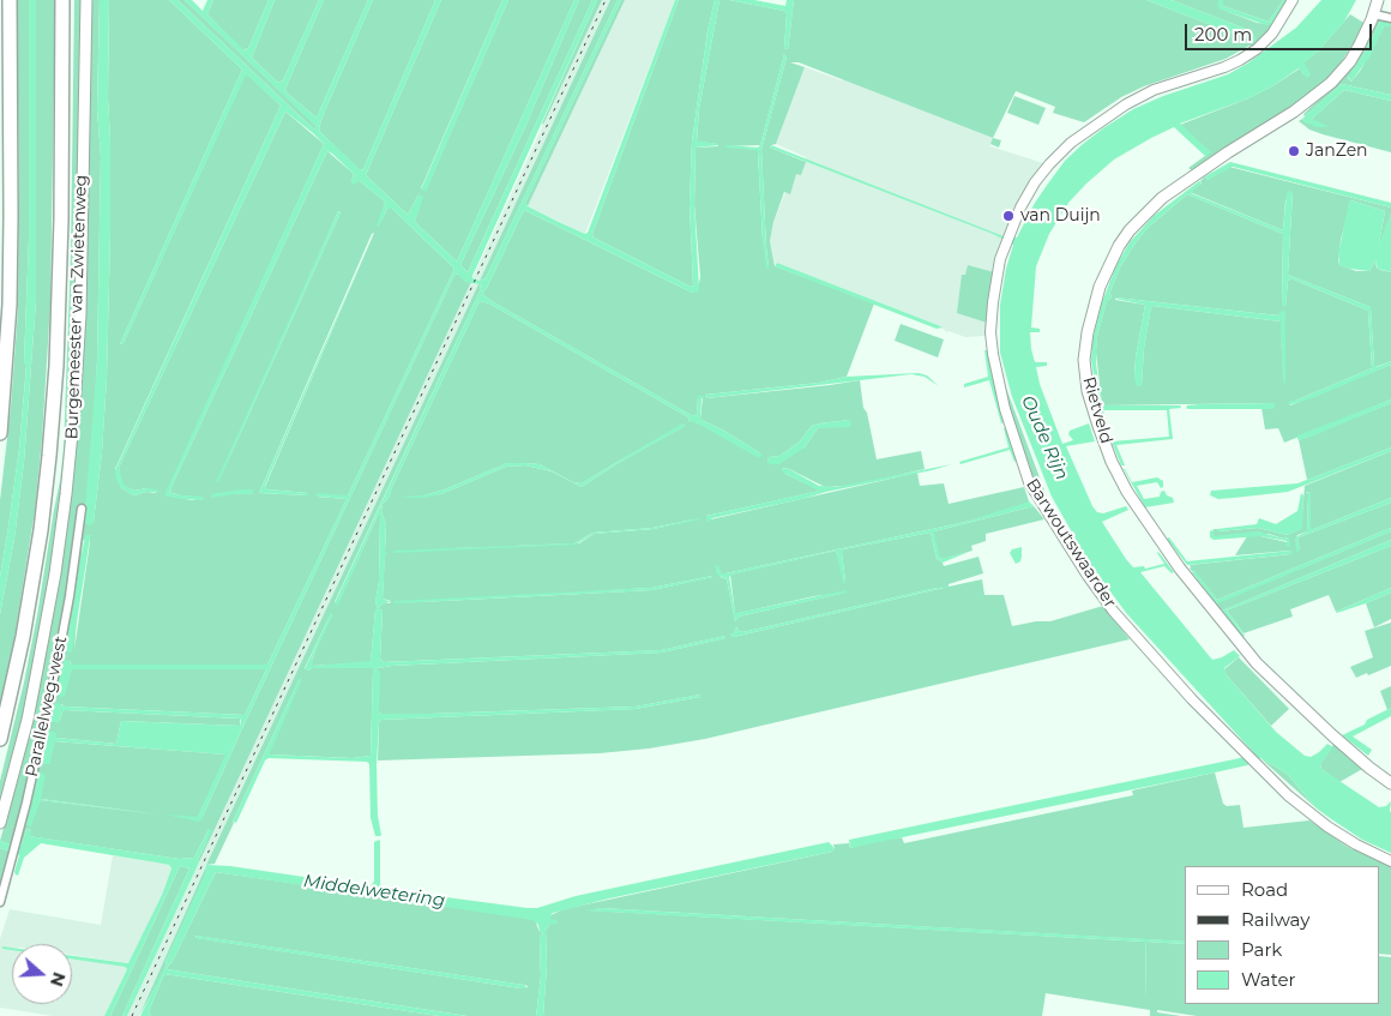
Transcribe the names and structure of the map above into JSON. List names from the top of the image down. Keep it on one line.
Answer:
{"streets":{"main road":["Burgemeester van Zwietenweg","Rietveld"],"street":["Barwoutswaarder","Parallelweg-west"]},"water":["Oude Rijn","Middelwetering"],"places":["JanZen","van Duijn"],"legend":["Road","Railway","Park","Water"],"scale_bar":"200 m","north":"right"}
